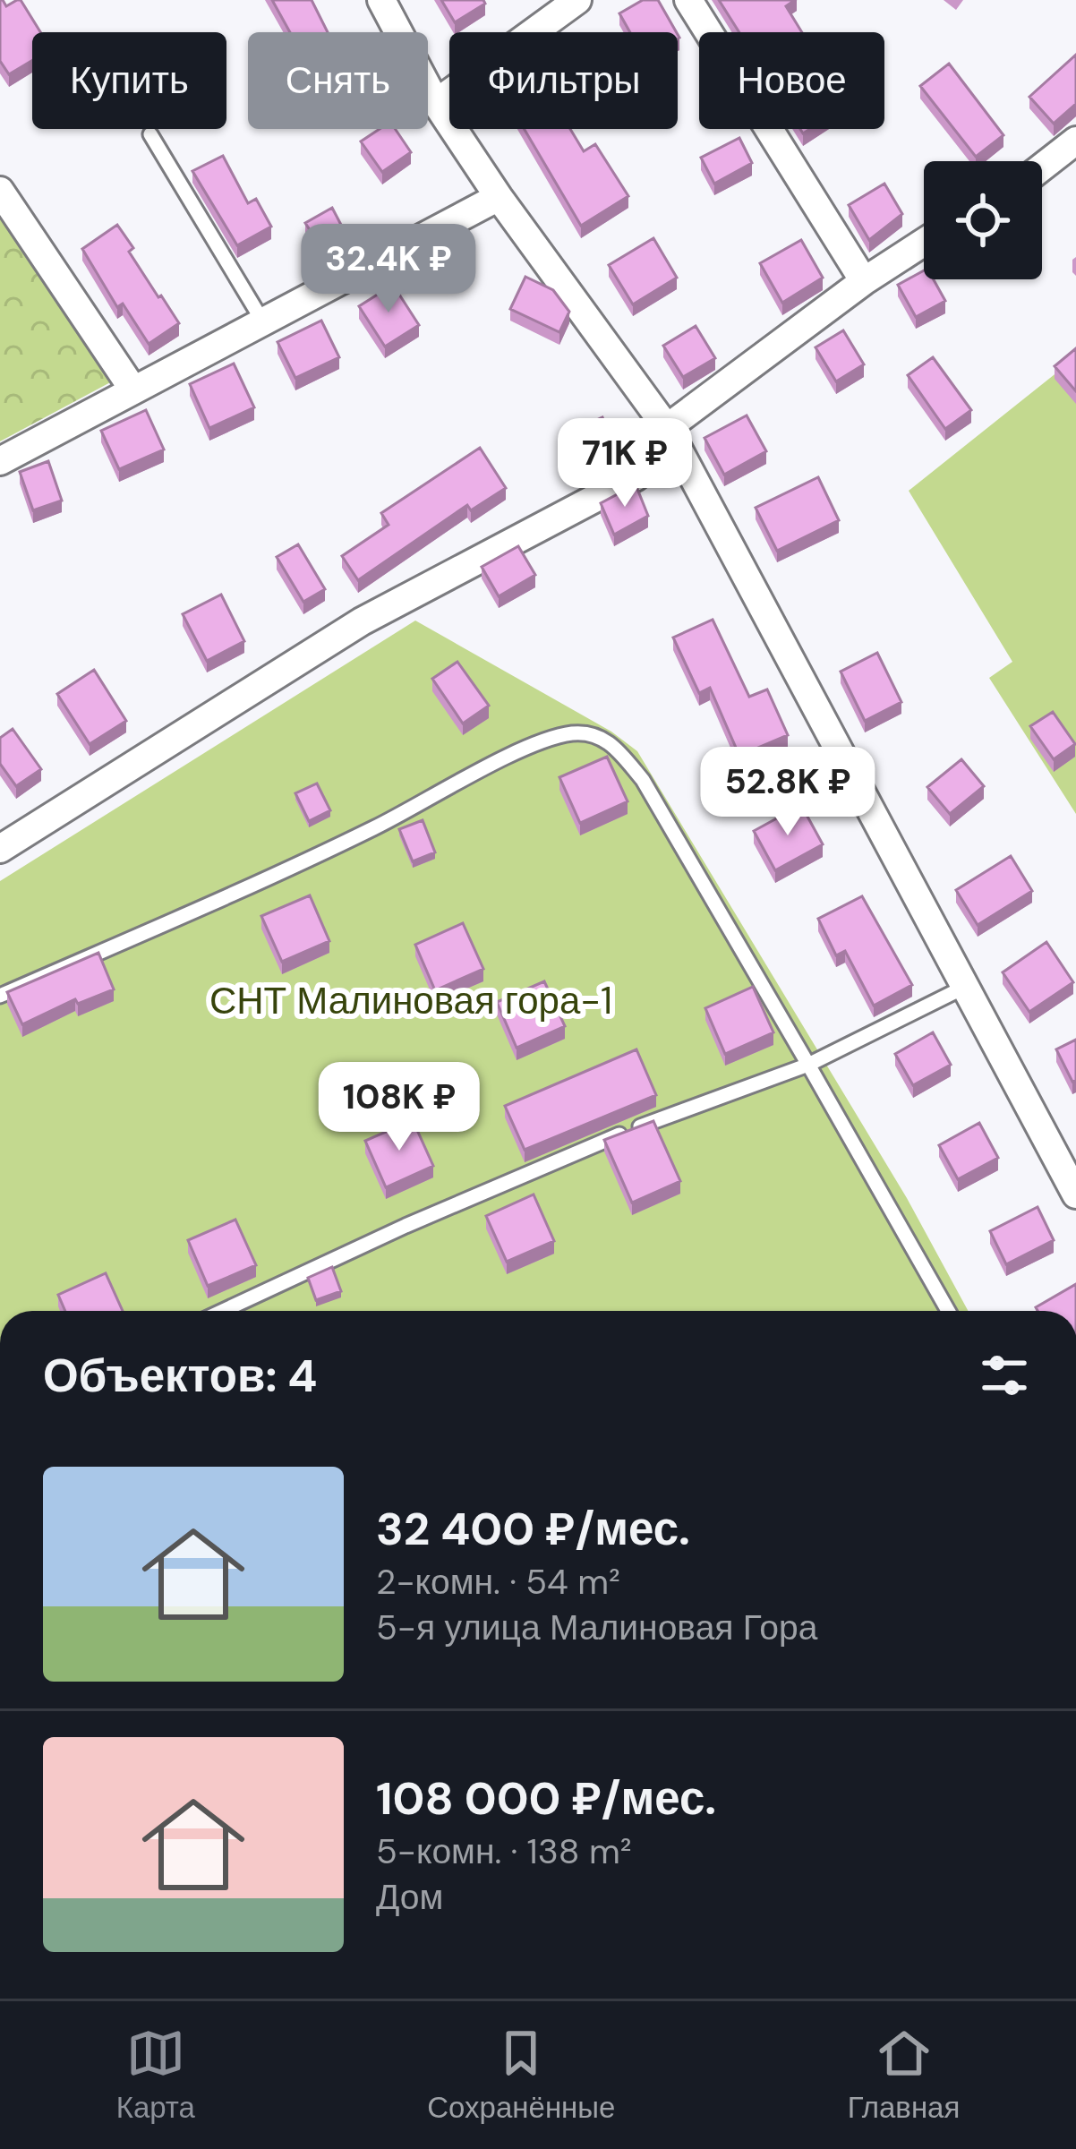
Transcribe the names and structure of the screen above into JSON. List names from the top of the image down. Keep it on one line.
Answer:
{"parks":["СНТ Малиновая гора-1"],"page":{"chip":["Купить","Снять","Фильтры","Новое"],"price":["32.4K ₽","71K ₽","52.8K ₽","108K ₽"],"heading":"Объектов: 4","list":[{"name":"32 400 ₽/мес.","note":"2-комн. · 54 m² · 5-я улица Малиновая Гора"},{"name":"108 000 ₽/мес.","note":"5-комн. · 138 m² · Дом"}],"tabs":["Карта","Сохранённые","Главная"]}}
